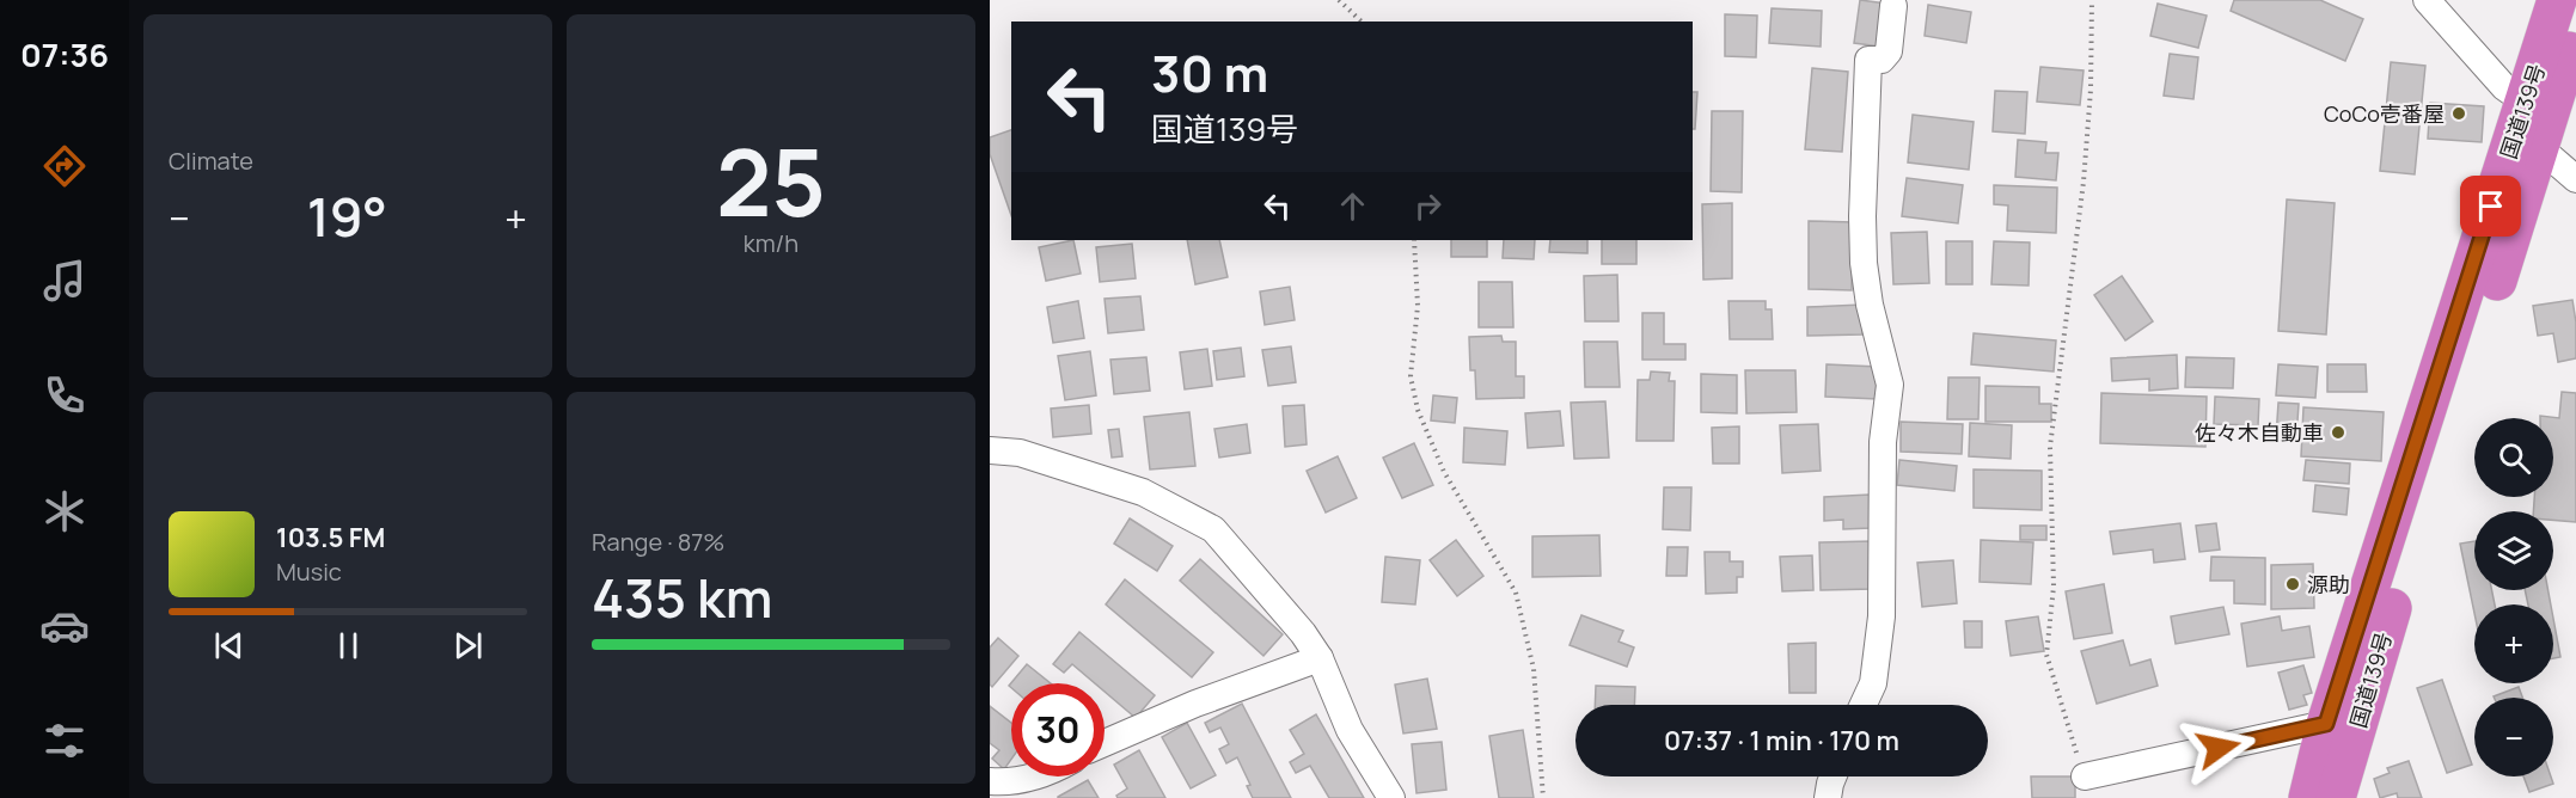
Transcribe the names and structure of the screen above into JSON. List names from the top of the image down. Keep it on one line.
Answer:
{"streets":{"highway":["国道139号"]},"places":["CoCo壱番屋","佐々木自動車","源助"],"page":{"tabs":"07:36","tile":["Climate",["25","km/h"],["Range · 87%","435 km"]],"turn":["30 m","国道139号"],"heat":["−","19°","+"],"map_buttons":["+","−"],"song":["103.5 FM","Music"],"limit":"30","trip":"07:37 · 1 min · 170 m"}}
